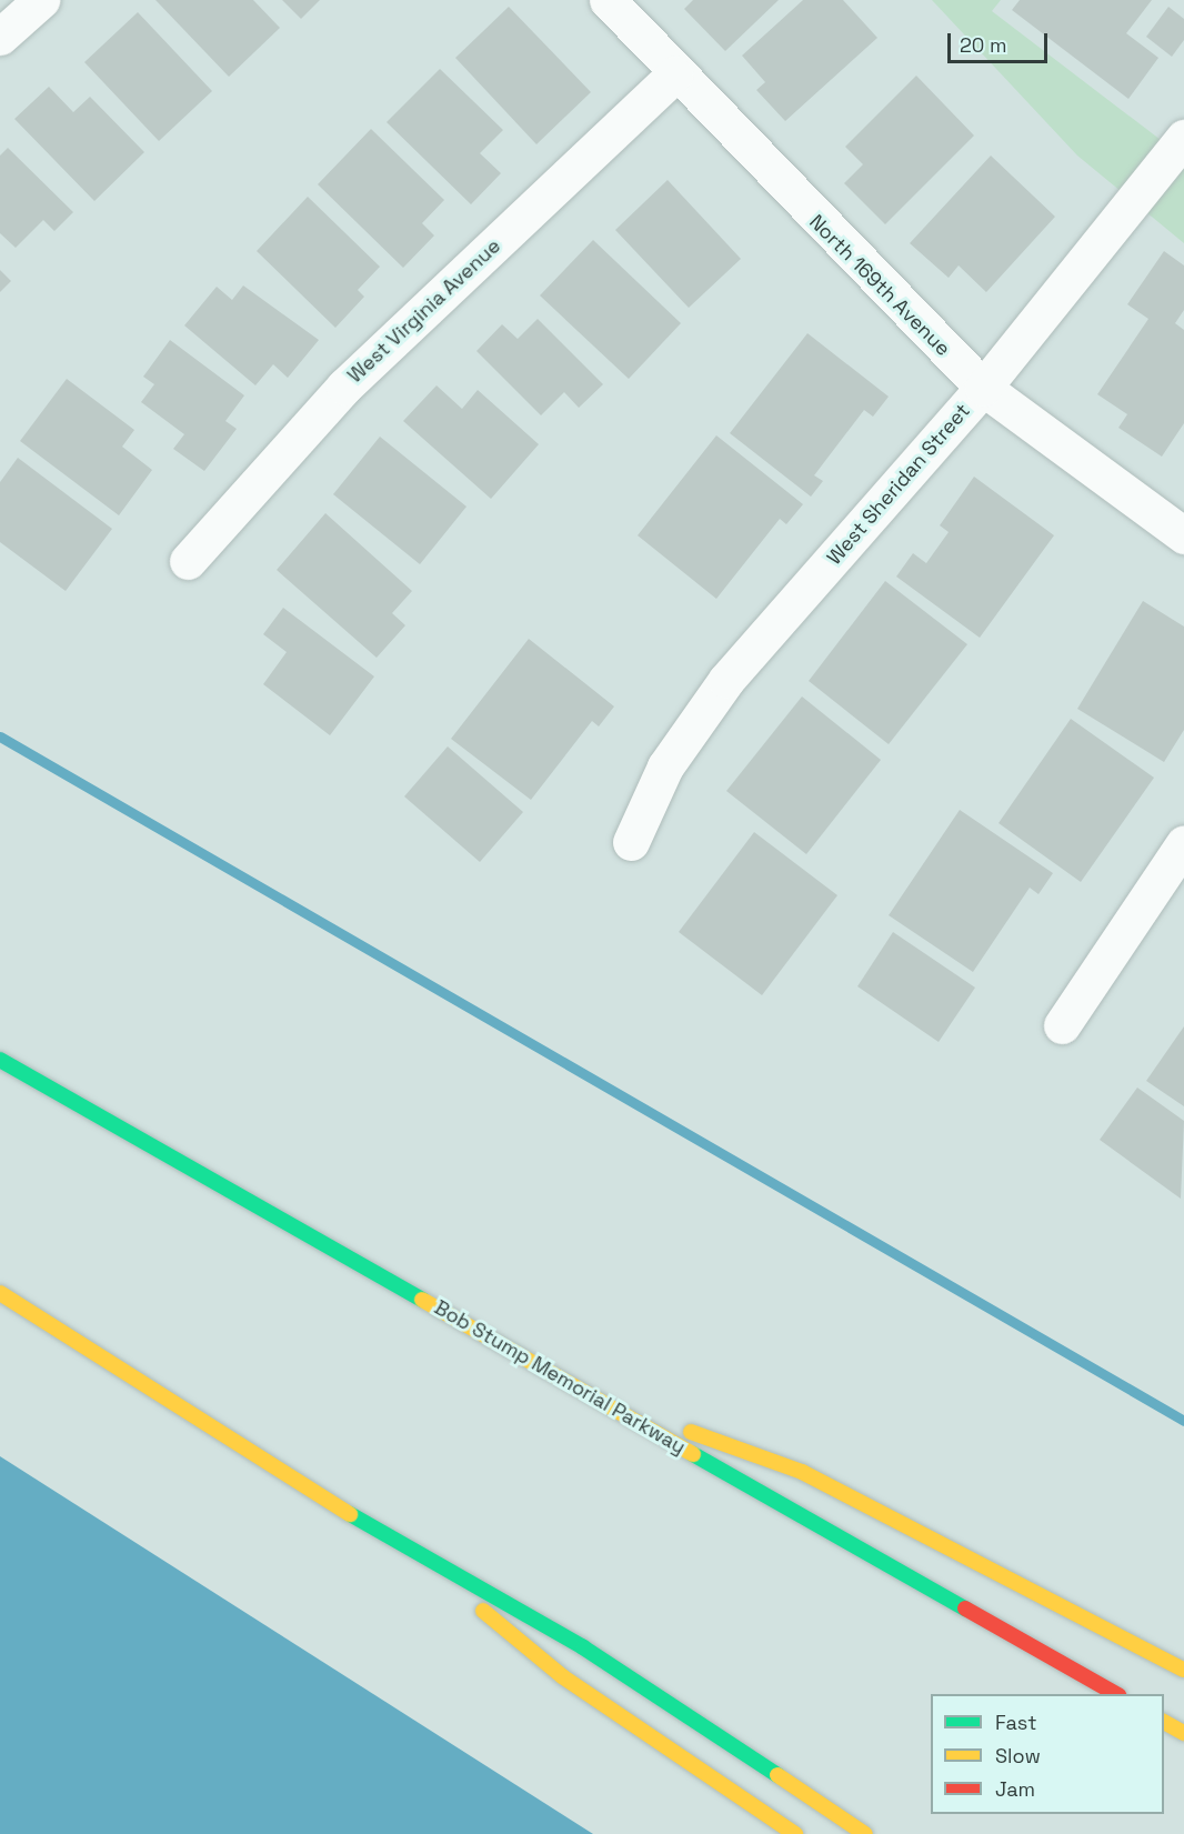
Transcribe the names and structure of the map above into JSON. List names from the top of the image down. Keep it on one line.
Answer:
{"streets":{"highway":["Bob Stump Memorial Parkway"],"street":["North 169th Avenue","West Virginia Avenue","West Sheridan Street"]},"crossings":[["North 169th Avenue","West Virginia Avenue"],["North 169th Avenue","West Sheridan Street"]],"legend":["Fast","Slow","Jam"],"scale_bar":"20 m"}
